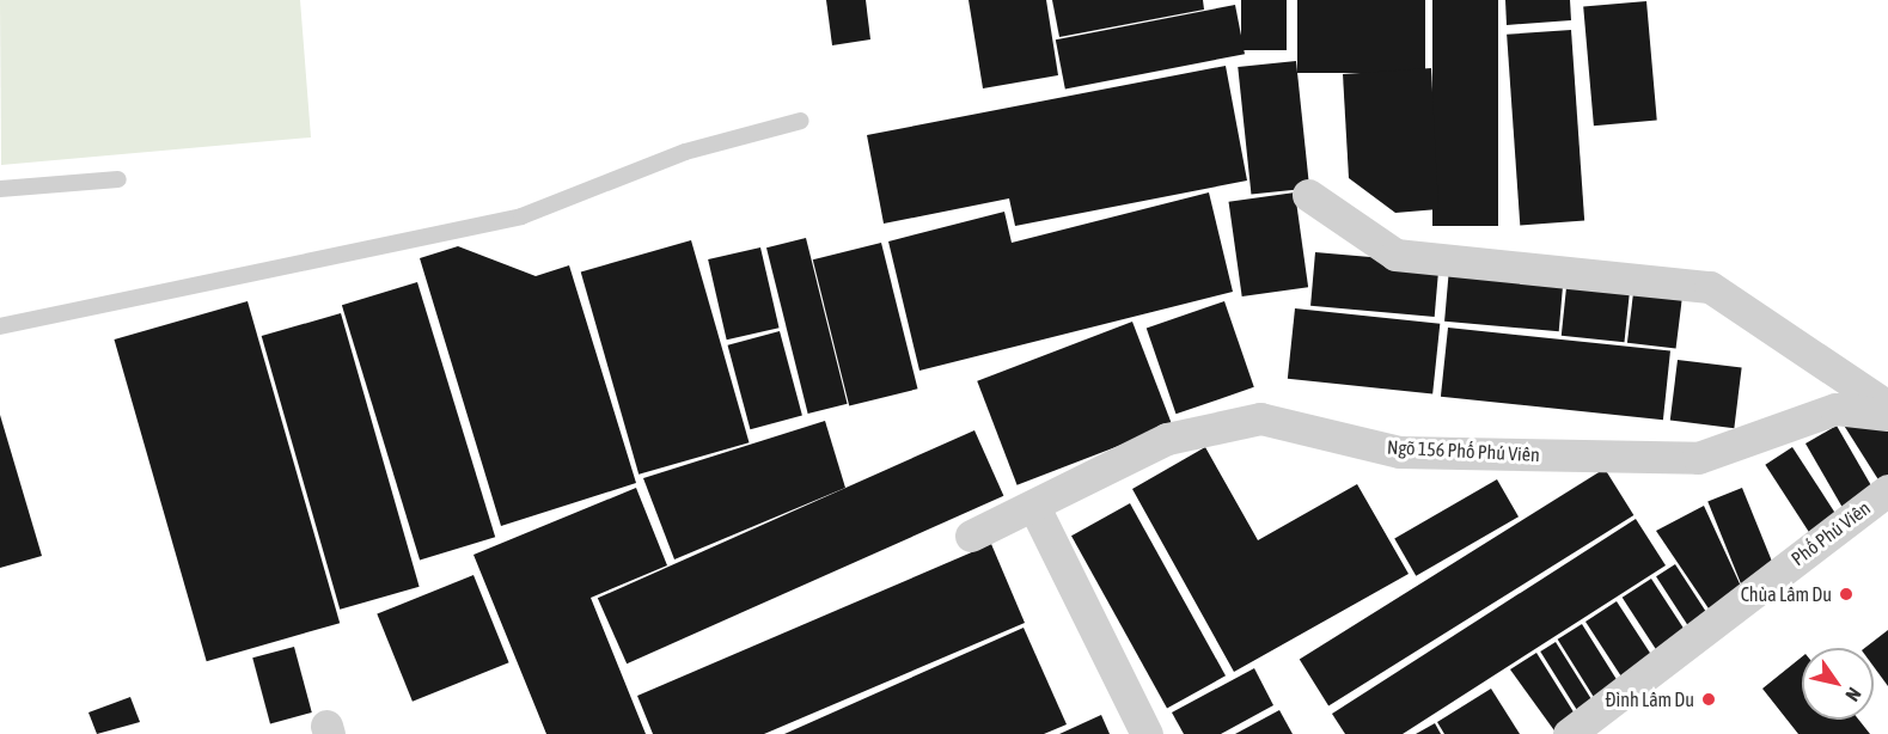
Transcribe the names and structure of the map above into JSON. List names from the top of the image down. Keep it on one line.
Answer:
{"streets":{"street":["Ngõ 156 Phố Phú Viên","Phố Phú Viên"]},"places":["Chùa Lâm Du","Đình Lâm Du"],"north":"bottom right"}
